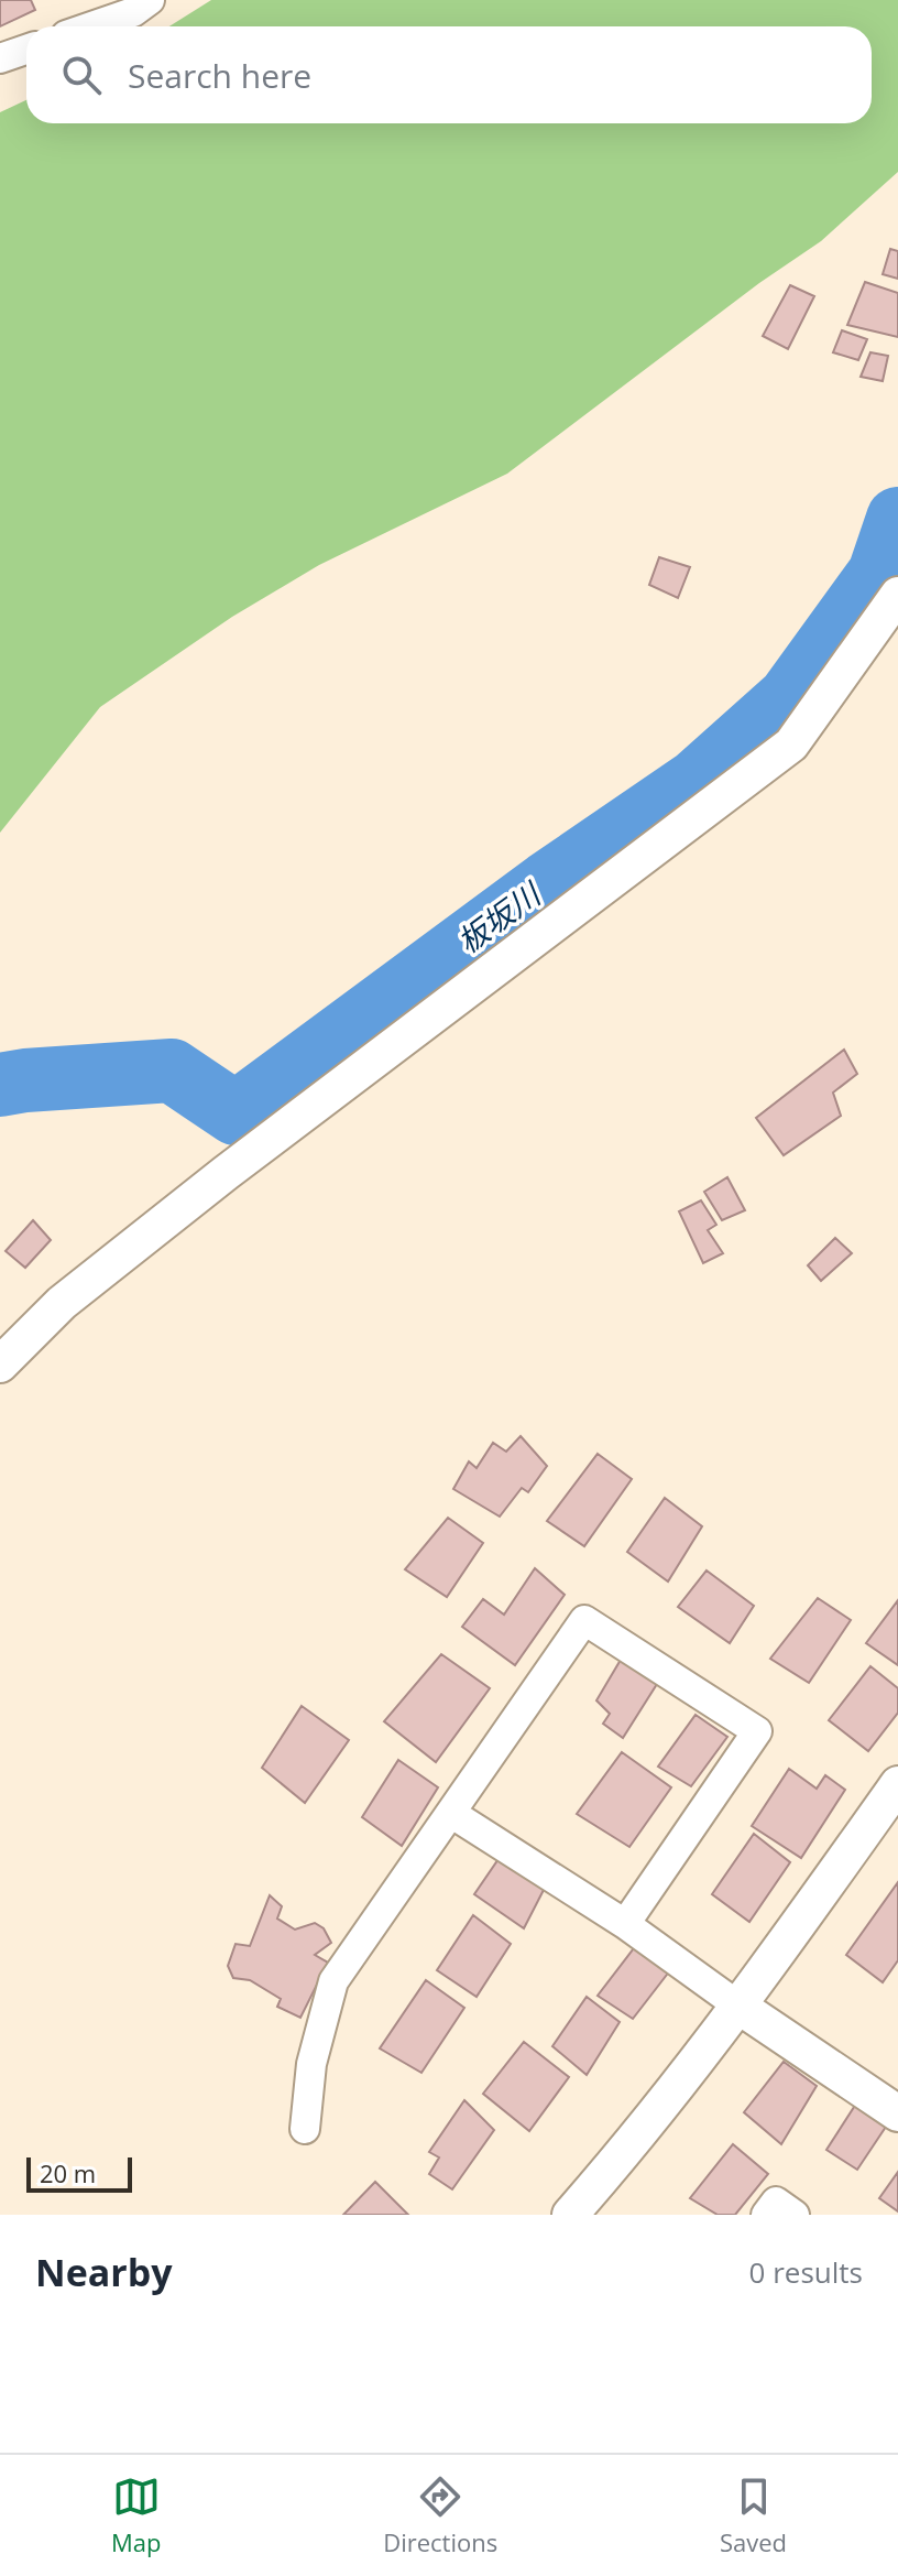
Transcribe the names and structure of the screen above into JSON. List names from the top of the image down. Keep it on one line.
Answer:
{"water":["板坂川"],"scale_bar":"20 m","page":{"search":"Search here","scale":"20 m","heading":["Nearby","0 results"],"nav":["Map","Directions","Saved"]}}
